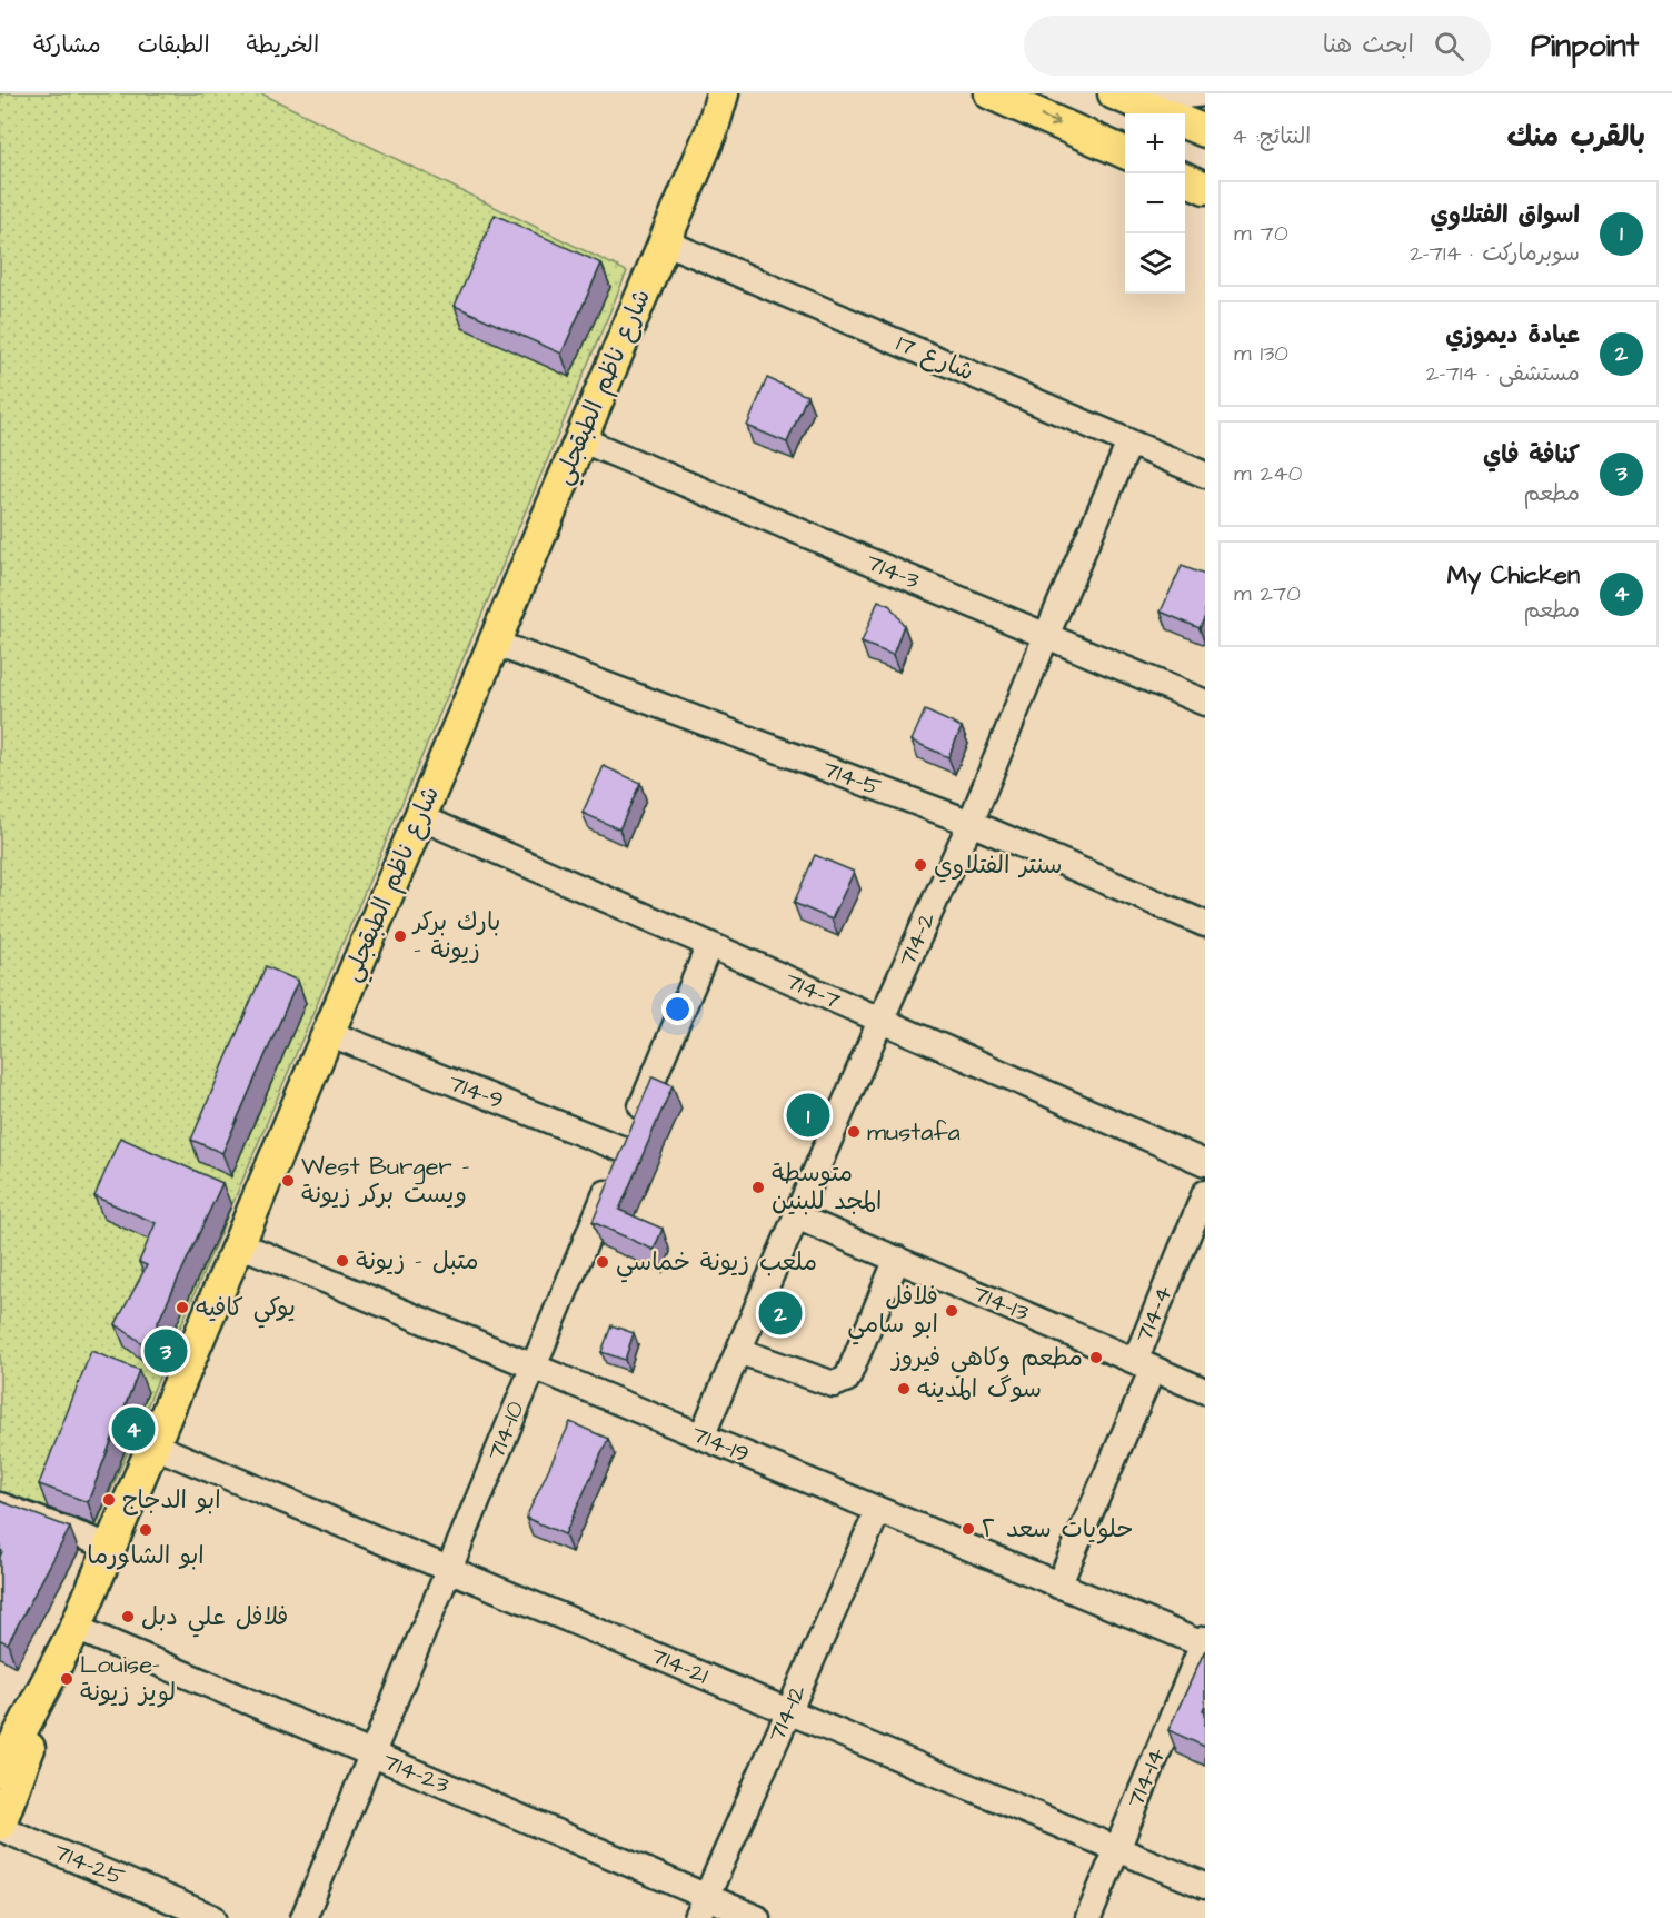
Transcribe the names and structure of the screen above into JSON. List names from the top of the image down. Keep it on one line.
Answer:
{"streets":{"main road":["شارع ناظم الطبقجلي"],"street":["شارع 17","714-3","714-5","714-2","714-7","714-9","714-13","714-4","714-10","714-19","714-21","714-12","714-23","714-14","714-25"]},"crossings":[["شارع 17","شارع ناظم الطبقجلي"],["شارع 17","714-2"],["شارع ناظم الطبقجلي","714-3"],["شارع ناظم الطبقجلي","714-5"],["شارع ناظم الطبقجلي","714-7"],["شارع ناظم الطبقجلي","714-9"],["شارع ناظم الطبقجلي","714-19"],["شارع ناظم الطبقجلي","714-21"],["شارع ناظم الطبقجلي","714-23"],["شارع ناظم الطبقجلي","714-25"],["714-3","714-2"],["714-5","714-2"],["714-2","714-7"],["714-2","714-13"],["714-2","714-19"],["714-7","714-10"],["714-9","714-10"],["714-13","714-4"],["714-4","714-19"],["714-10","714-19"],["714-10","714-21"],["714-10","714-23"],["714-19","714-12"],["714-19","714-14"],["714-21","714-12"],["714-21","714-14"],["714-12","714-23"]],"places":["سنتر الفتلاوي","بارك بركر - زيونة","mustafa","West Burger - ويست بركر زيونة","متوسطة المجد للبنين","متبل - زيونة","ملعب زيونة خماسي","يوكي كافيه","فلافل ابو سامي","مطعم وكاهي فيروز","سوگ المدينه","ابو الدجاج","حلويات سعد ٢","ابو الشاورما","فلافل علي دبل","Louise- لويز زيونة"],"page":{"header":"Pinpoint","search":"ابحث هنا","nav":["الخريطة","الطبقات","مشاركة"],"heading":["بالقرب منك","النتائج: 4"],"map_buttons":["+","−"],"list":[{"mark":"1","name":"اسواق الفتلاوي","note":"سوبرماركت · 714-2","value":"70 m"},{"mark":"2","name":"عيادة ديموزي","note":"مستشفى · 714-2","value":"130 m"},{"mark":"3","name":"كنافة فاي","note":"مطعم","value":"240 m"},{"mark":"4","name":"My Chicken","note":"مطعم","value":"270 m"}],"pins":["1","2","3","4"]}}
